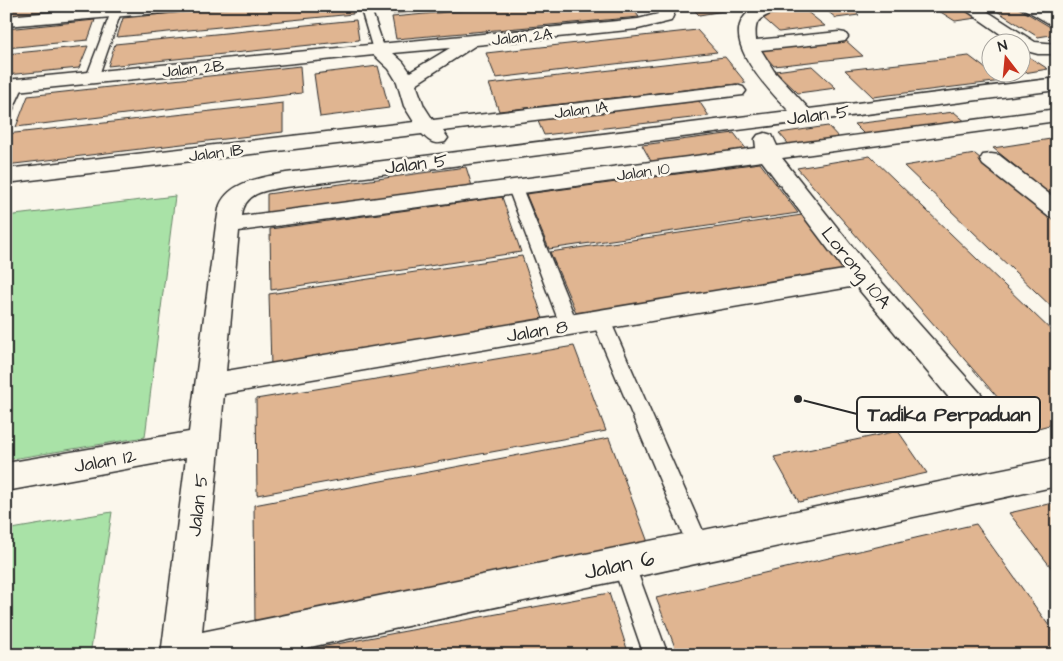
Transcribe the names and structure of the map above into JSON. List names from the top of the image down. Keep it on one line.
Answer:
{"streets":{"street":["Jalan 2A","Jalan 2B","Jalan 1A","Jalan 5","Jalan 1B","Jalan 10","Lorong 10A","Jalan 8","Jalan 12","Jalan 6"]},"crossings":[["Jalan 2A","Jalan 2B"],["Jalan 1A","Jalan 1B"],["Jalan 5","Jalan 10"],["Jalan 5","Lorong 10A"],["Jalan 5","Jalan 8"],["Jalan 5","Jalan 12"],["Jalan 5","Jalan 6"],["Jalan 10","Lorong 10A"],["Lorong 10A","Jalan 8"]],"places":["Tadika Perpaduan"],"north":"top"}
